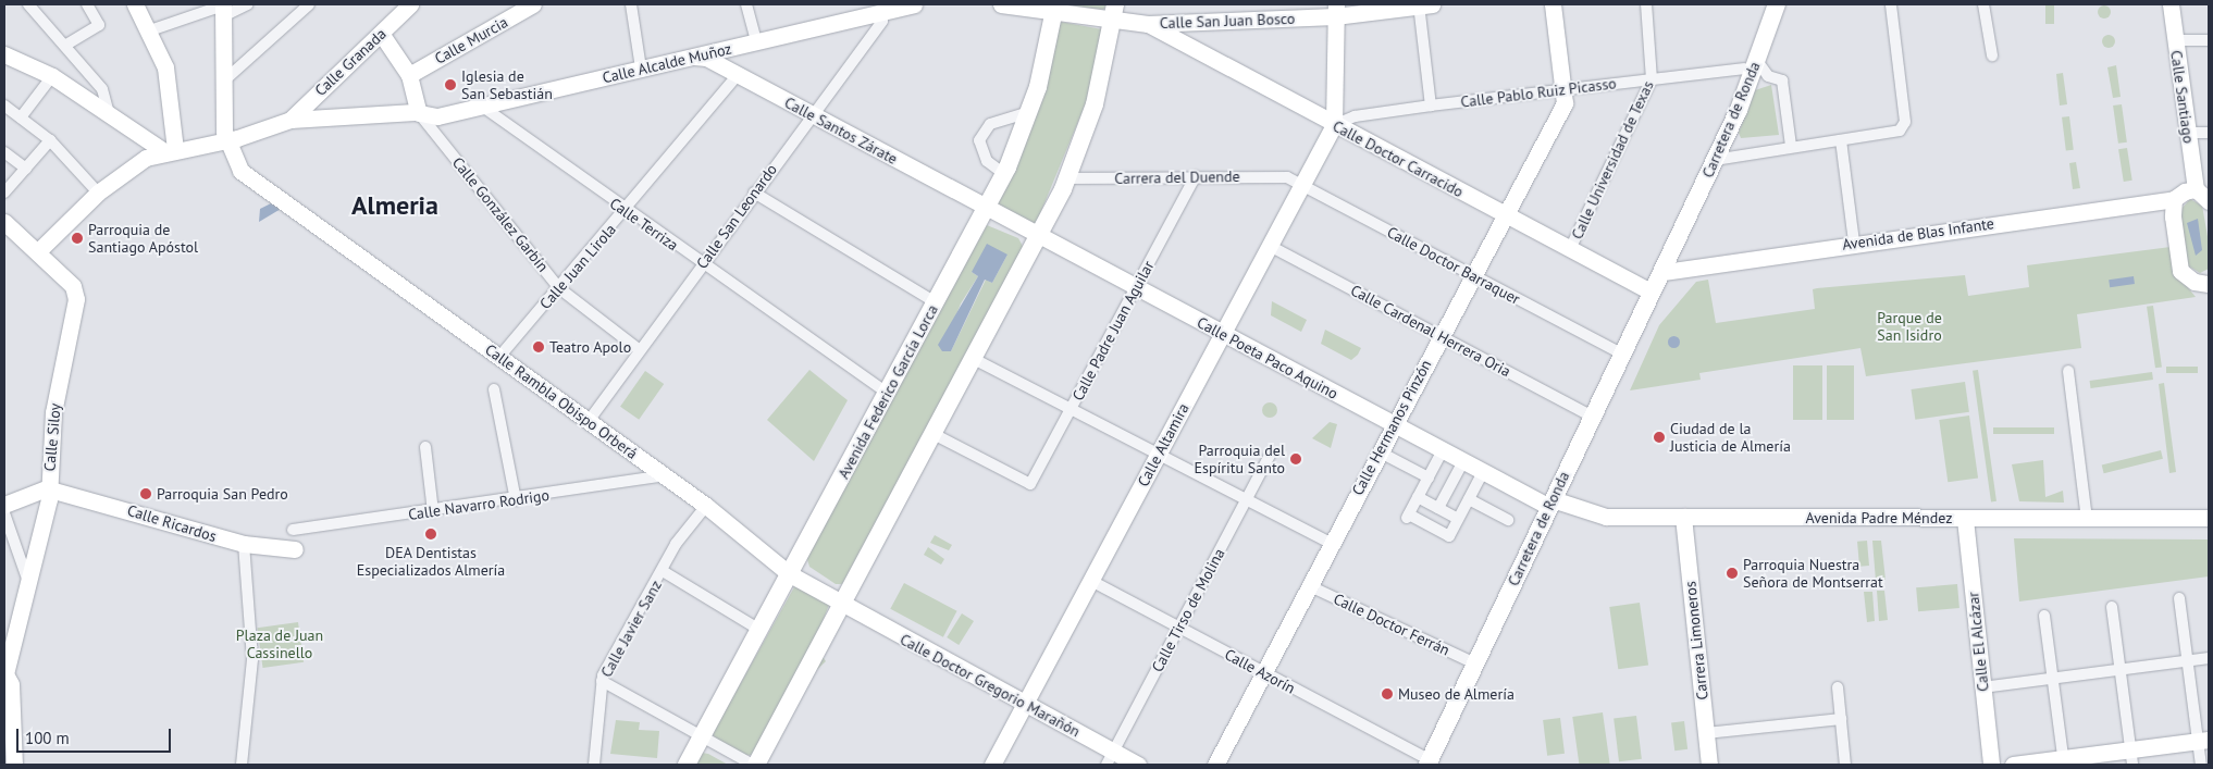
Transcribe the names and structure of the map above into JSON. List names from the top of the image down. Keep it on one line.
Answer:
{"streets":{"main road":["Carretera de Ronda","Avenida Federico García Lorca"],"street":["Calle San Juan Bosco","Calle Murcia","Calle Granada","Calle Alcalde Muñoz","Calle Pablo Ruiz Picasso","Calle Santiago","Calle Santos Zárate","Calle Doctor Carracido","Calle Universidad de Texas","Carrera del Duende","Calle González Garbín","Calle San Leonardo","Calle Terriza","Avenida de Blas Infante","Calle Doctor Barraquer","Calle Juan Lirola","Calle Padre Juan Aguilar","Calle Cardenal Herrera Oria","Calle Poeta Paco Aquino","Calle Rambla Obispo Orberá","Calle Hermanos Pinzón","Calle Siloy","Calle Altamira","Calle Navarro Rodrigo","Avenida Padre Méndez","Calle Ricardos","Calle Tirso de Molina","Calle Doctor Ferrán","Calle Javier Sanz","Carrera Limoneros","Calle El Alcázar","Calle Azorín","Calle Doctor Gregorio Marañón"]},"crossings":[["Calle San Juan Bosco","Calle Doctor Carracido"],["Calle San Juan Bosco","Avenida Federico García Lorca"],["Calle Granada","Calle Alcalde Muñoz"],["Calle Alcalde Muñoz","Calle Santos Zárate"],["Calle Alcalde Muñoz","Calle González Garbín"],["Calle Alcalde Muñoz","Calle San Leonardo"],["Calle Alcalde Muñoz","Calle Terriza"],["Calle Pablo Ruiz Picasso","Carretera de Ronda"],["Calle Pablo Ruiz Picasso","Calle Doctor Carracido"],["Calle Pablo Ruiz Picasso","Calle Universidad de Texas"],["Calle Pablo Ruiz Picasso","Calle Hermanos Pinzón"],["Calle Pablo Ruiz Picasso","Calle Altamira"],["Calle Santiago","Avenida de Blas Infante"],["Carretera de Ronda","Calle Doctor Carracido"],["Carretera de Ronda","Avenida de Blas Infante"],["Carretera de Ronda","Calle Doctor Barraquer"],["Carretera de Ronda","Calle Cardenal Herrera Oria"],["Carretera de Ronda","Calle Poeta Paco Aquino"],["Carretera de Ronda","Avenida Padre Méndez"],["Carretera de Ronda","Calle Doctor Ferrán"],["Carretera de Ronda","Calle Azorín"],["Calle Santos Zárate","Calle San Leonardo"],["Calle Santos Zárate","Calle Juan Lirola"],["Calle Santos Zárate","Calle Poeta Paco Aquino"],["Calle Santos Zárate","Avenida Federico García Lorca"],["Calle Doctor Carracido","Calle Universidad de Texas"],["Calle Doctor Carracido","Calle Hermanos Pinzón"],["Calle Doctor Carracido","Calle Altamira"],["Carrera del Duende","Calle Doctor Barraquer"],["Carrera del Duende","Calle Padre Juan Aguilar"],["Calle González Garbín","Calle San Leonardo"],["Calle González Garbín","Calle Juan Lirola"],["Calle San Leonardo","Calle Terriza"],["Calle San Leonardo","Calle Rambla Obispo Orberá"],["Calle Terriza","Calle Juan Lirola"],["Calle Terriza","Avenida Federico García Lorca"],["Calle Doctor Barraquer","Calle Hermanos Pinzón"],["Calle Doctor Barraquer","Calle Altamira"],["Calle Juan Lirola","Calle Rambla Obispo Orberá"],["Calle Padre Juan Aguilar","Calle Poeta Paco Aquino"],["Calle Cardenal Herrera Oria","Calle Hermanos Pinzón"],["Calle Cardenal Herrera Oria","Calle Altamira"],["Calle Poeta Paco Aquino","Avenida Federico García Lorca"],["Calle Poeta Paco Aquino","Calle Hermanos Pinzón"],["Calle Poeta Paco Aquino","Calle Altamira"],["Calle Poeta Paco Aquino","Avenida Padre Méndez"],["Avenida Federico García Lorca","Calle Rambla Obispo Orberá"],["Calle Rambla Obispo Orberá","Calle Navarro Rodrigo"],["Calle Rambla Obispo Orberá","Calle Javier Sanz"],["Calle Rambla Obispo Orberá","Calle Doctor Gregorio Marañón"],["Calle Hermanos Pinzón","Calle Doctor Ferrán"],["Calle Hermanos Pinzón","Calle Azorín"],["Calle Siloy","Calle Ricardos"],["Calle Altamira","Calle Azorín"],["Calle Altamira","Calle Doctor Gregorio Marañón"],["Avenida Padre Méndez","Carrera Limoneros"],["Avenida Padre Méndez","Calle El Alcázar"],["Calle Tirso de Molina","Calle Azorín"],["Calle Tirso de Molina","Calle Doctor Gregorio Marañón"]],"districts":["Almeria"],"parks":["Parque de San Isidro","Plaza de Juan Cassinello"],"places":["Iglesia de San Sebastián","Parroquia de Santiago Apóstol","Teatro Apolo","Ciudad de la Justicia de Almería","Parroquia del Espíritu Santo","Parroquia San Pedro","DEA Dentistas Especializados Almería","Parroquia Nuestra Señora de Montserrat","Museo de Almería"],"scale_bar":"100 m"}
